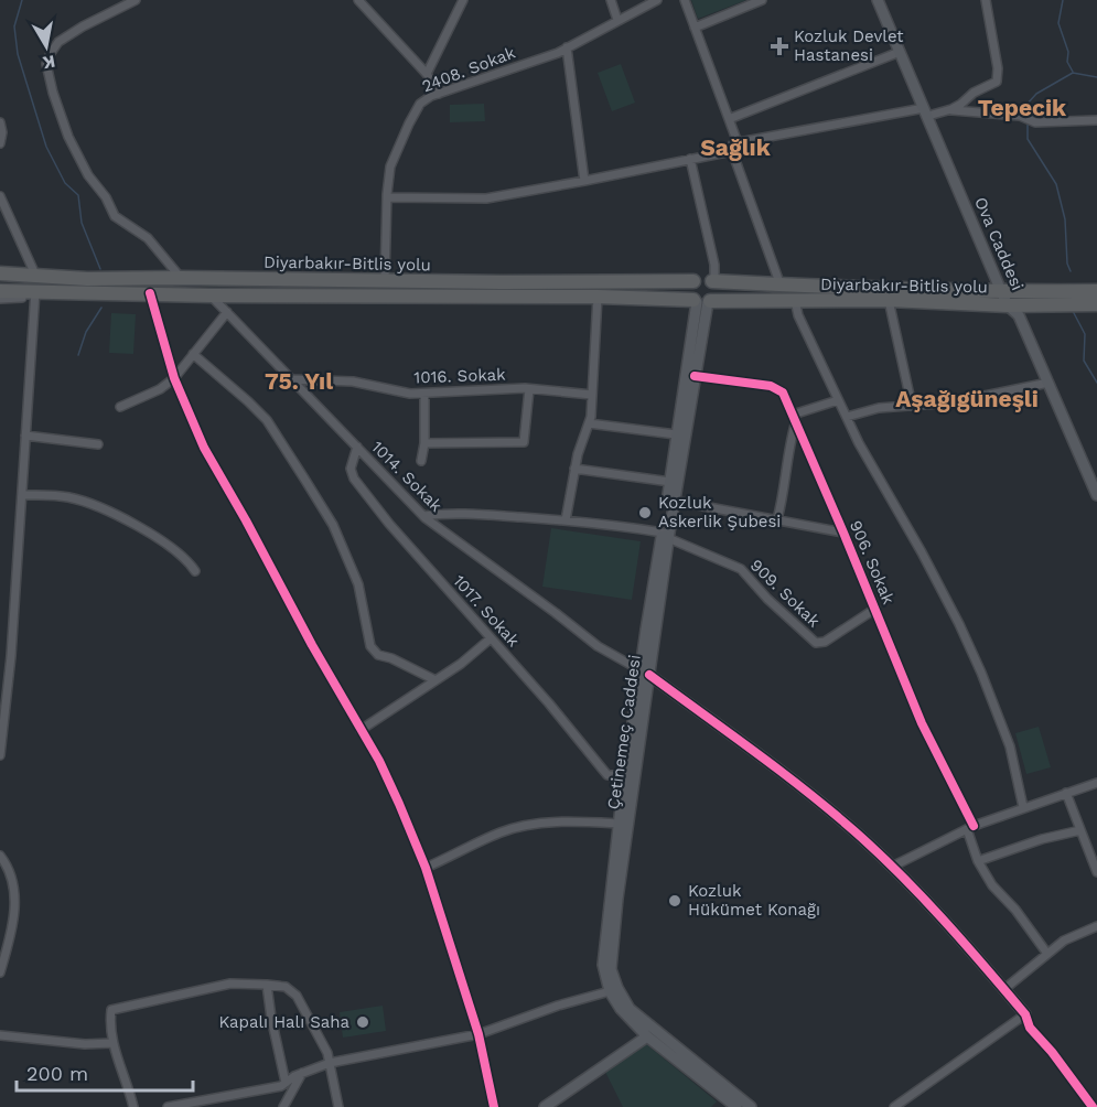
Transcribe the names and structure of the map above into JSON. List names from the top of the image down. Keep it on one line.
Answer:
{"streets":{"highway":["Diyarbakır-Bitlis yolu"],"main road":["Ova Caddesi","Çetinemeç Caddesi"],"street":["2408. Sokak","1016. Sokak","1014. Sokak","906. Sokak","909. Sokak","1017. Sokak"]},"crossings":[["2408. Sokak","Diyarbakır-Bitlis yolu"],["Ova Caddesi","Diyarbakır-Bitlis yolu"],["Diyarbakır-Bitlis yolu","1014. Sokak"],["Diyarbakır-Bitlis yolu","Çetinemeç Caddesi"],["1016. Sokak","1014. Sokak"],["1014. Sokak","1017. Sokak"],["1014. Sokak","Çetinemeç Caddesi"],["906. Sokak","909. Sokak"],["906. Sokak","Çetinemeç Caddesi"],["909. Sokak","Çetinemeç Caddesi"],["1017. Sokak","Çetinemeç Caddesi"]],"districts":["Tepecik","Sağlık","75. Yıl","Aşağıgüneşli"],"places":{"health":["Kozluk Devlet Hastanesi"],"other":["Kozluk Askerlik Şubesi","Kozluk Hükümet Konağı","Kapalı Halı Saha"]},"scale_bar":"200 m","north":"bottom"}
